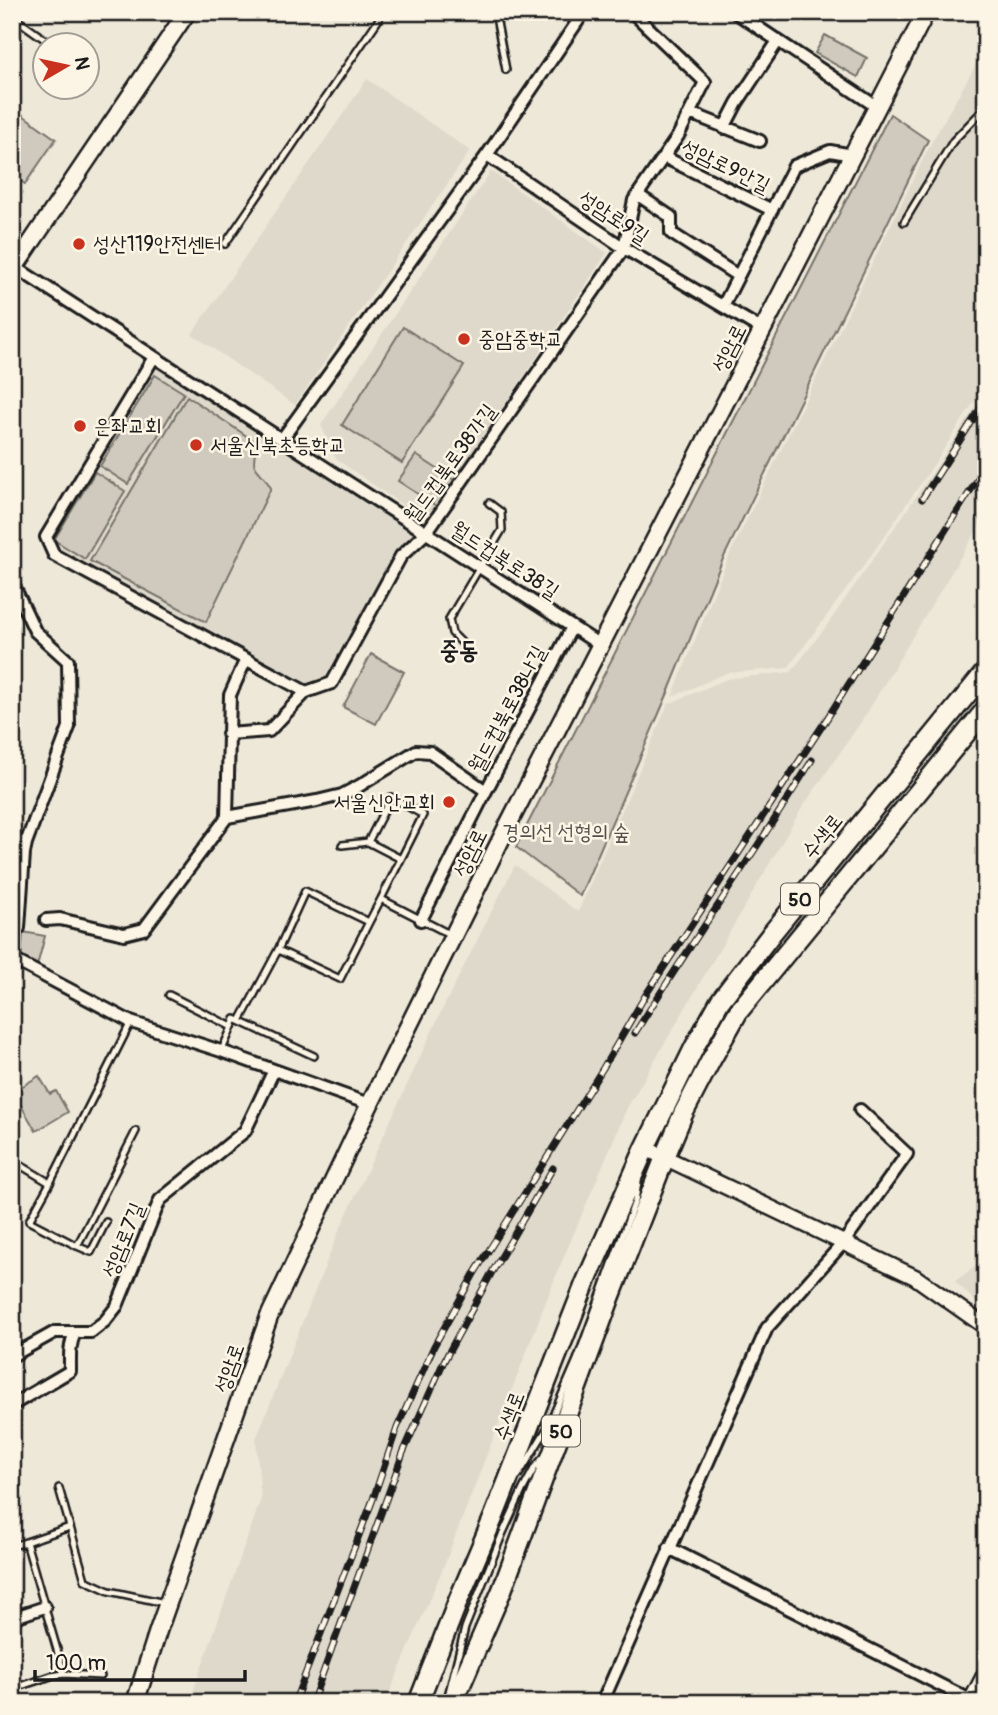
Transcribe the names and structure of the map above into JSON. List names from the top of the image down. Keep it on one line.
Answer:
{"streets":{"main road":["성암로","수색로","50"],"street":["성암로9안길","성암로9길","월드컵북로38가길","월드컵북로38길","월드컵북로38나길","성암로7길"]},"crossings":[["성암로9안길","성암로9길"],["성암로9안길","월드컵북로38가길"],["성암로9길","성암로"],["성암로9길","월드컵북로38가길"],["성암로","월드컵북로38길"],["월드컵북로38가길","월드컵북로38길"],["월드컵북로38길","월드컵북로38나길"]],"districts":["중동"],"parks":["경의선 선형의 숲"],"places":["성산119안전센터","중암중학교","은좌교회","서울신북초등학교","서울신안교회"],"scale_bar":"100 m","north":"right"}
